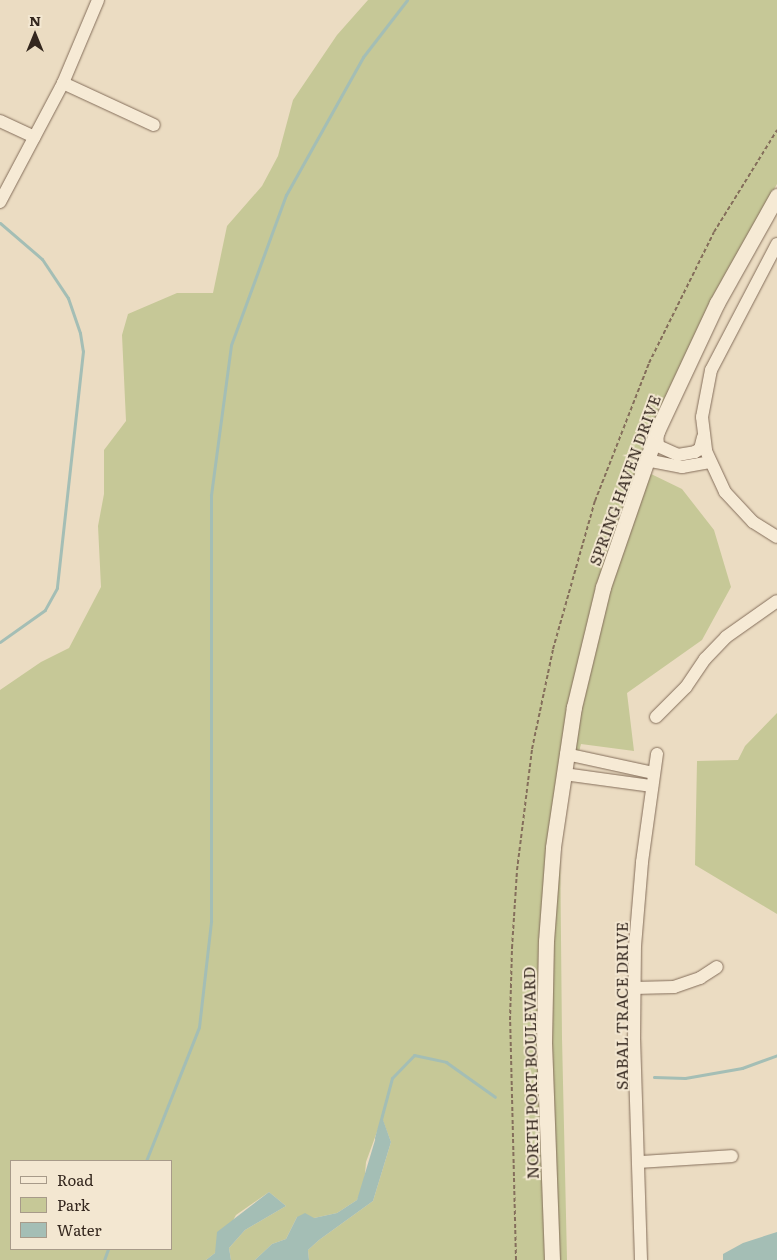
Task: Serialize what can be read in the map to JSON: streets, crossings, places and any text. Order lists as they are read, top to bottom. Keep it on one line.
{"streets":{"street":["SPRING HAVEN DRIVE","SABAL TRACE DRIVE","NORTH PORT BOULEVARD"]},"crossings":[["SPRING HAVEN DRIVE","NORTH PORT BOULEVARD"]],"legend":["Road","Park","Water"],"north":"top"}
